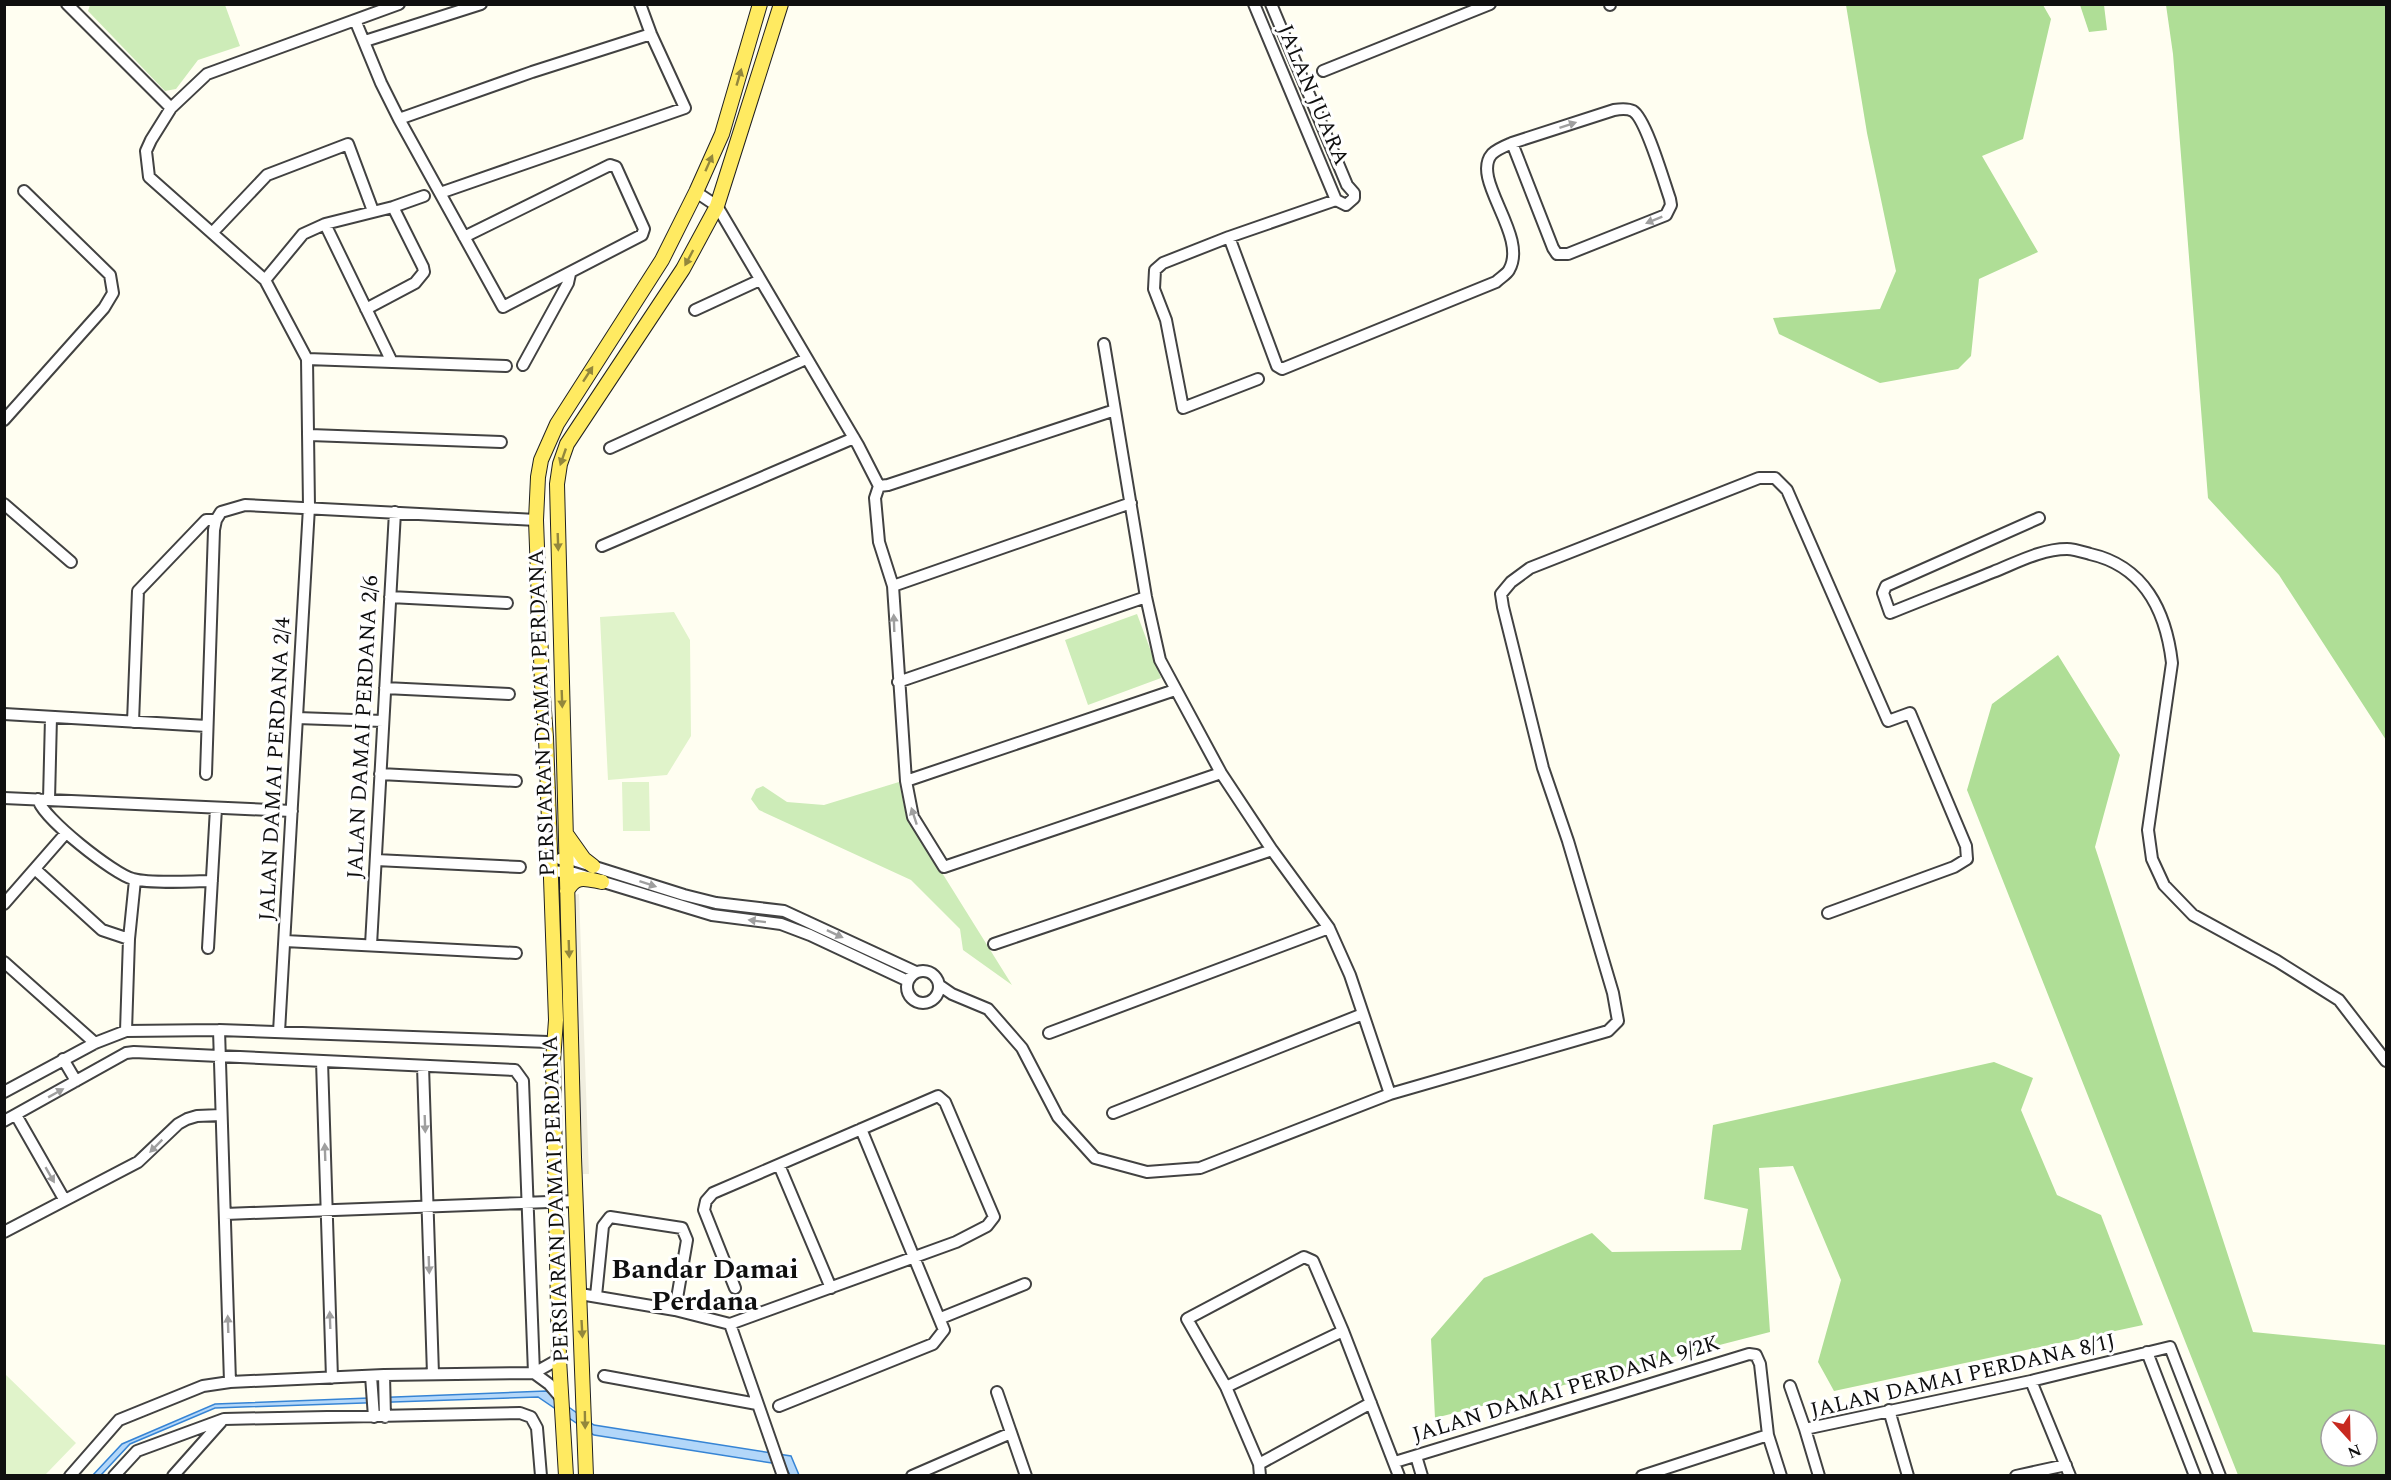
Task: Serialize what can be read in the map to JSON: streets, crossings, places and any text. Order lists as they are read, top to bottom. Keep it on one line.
{"streets":{"main road":["PERSIARAN DAMAI PERDANA"],"street":["JALAN JUARA","JALAN DAMAI PERDANA 2/6","JALAN DAMAI PERDANA 2/4","JALAN DAMAI PERDANA 8/1J","JALAN DAMAI PERDANA 9/2K"]},"districts":["Bandar Damai Perdana"],"north":"bottom"}
